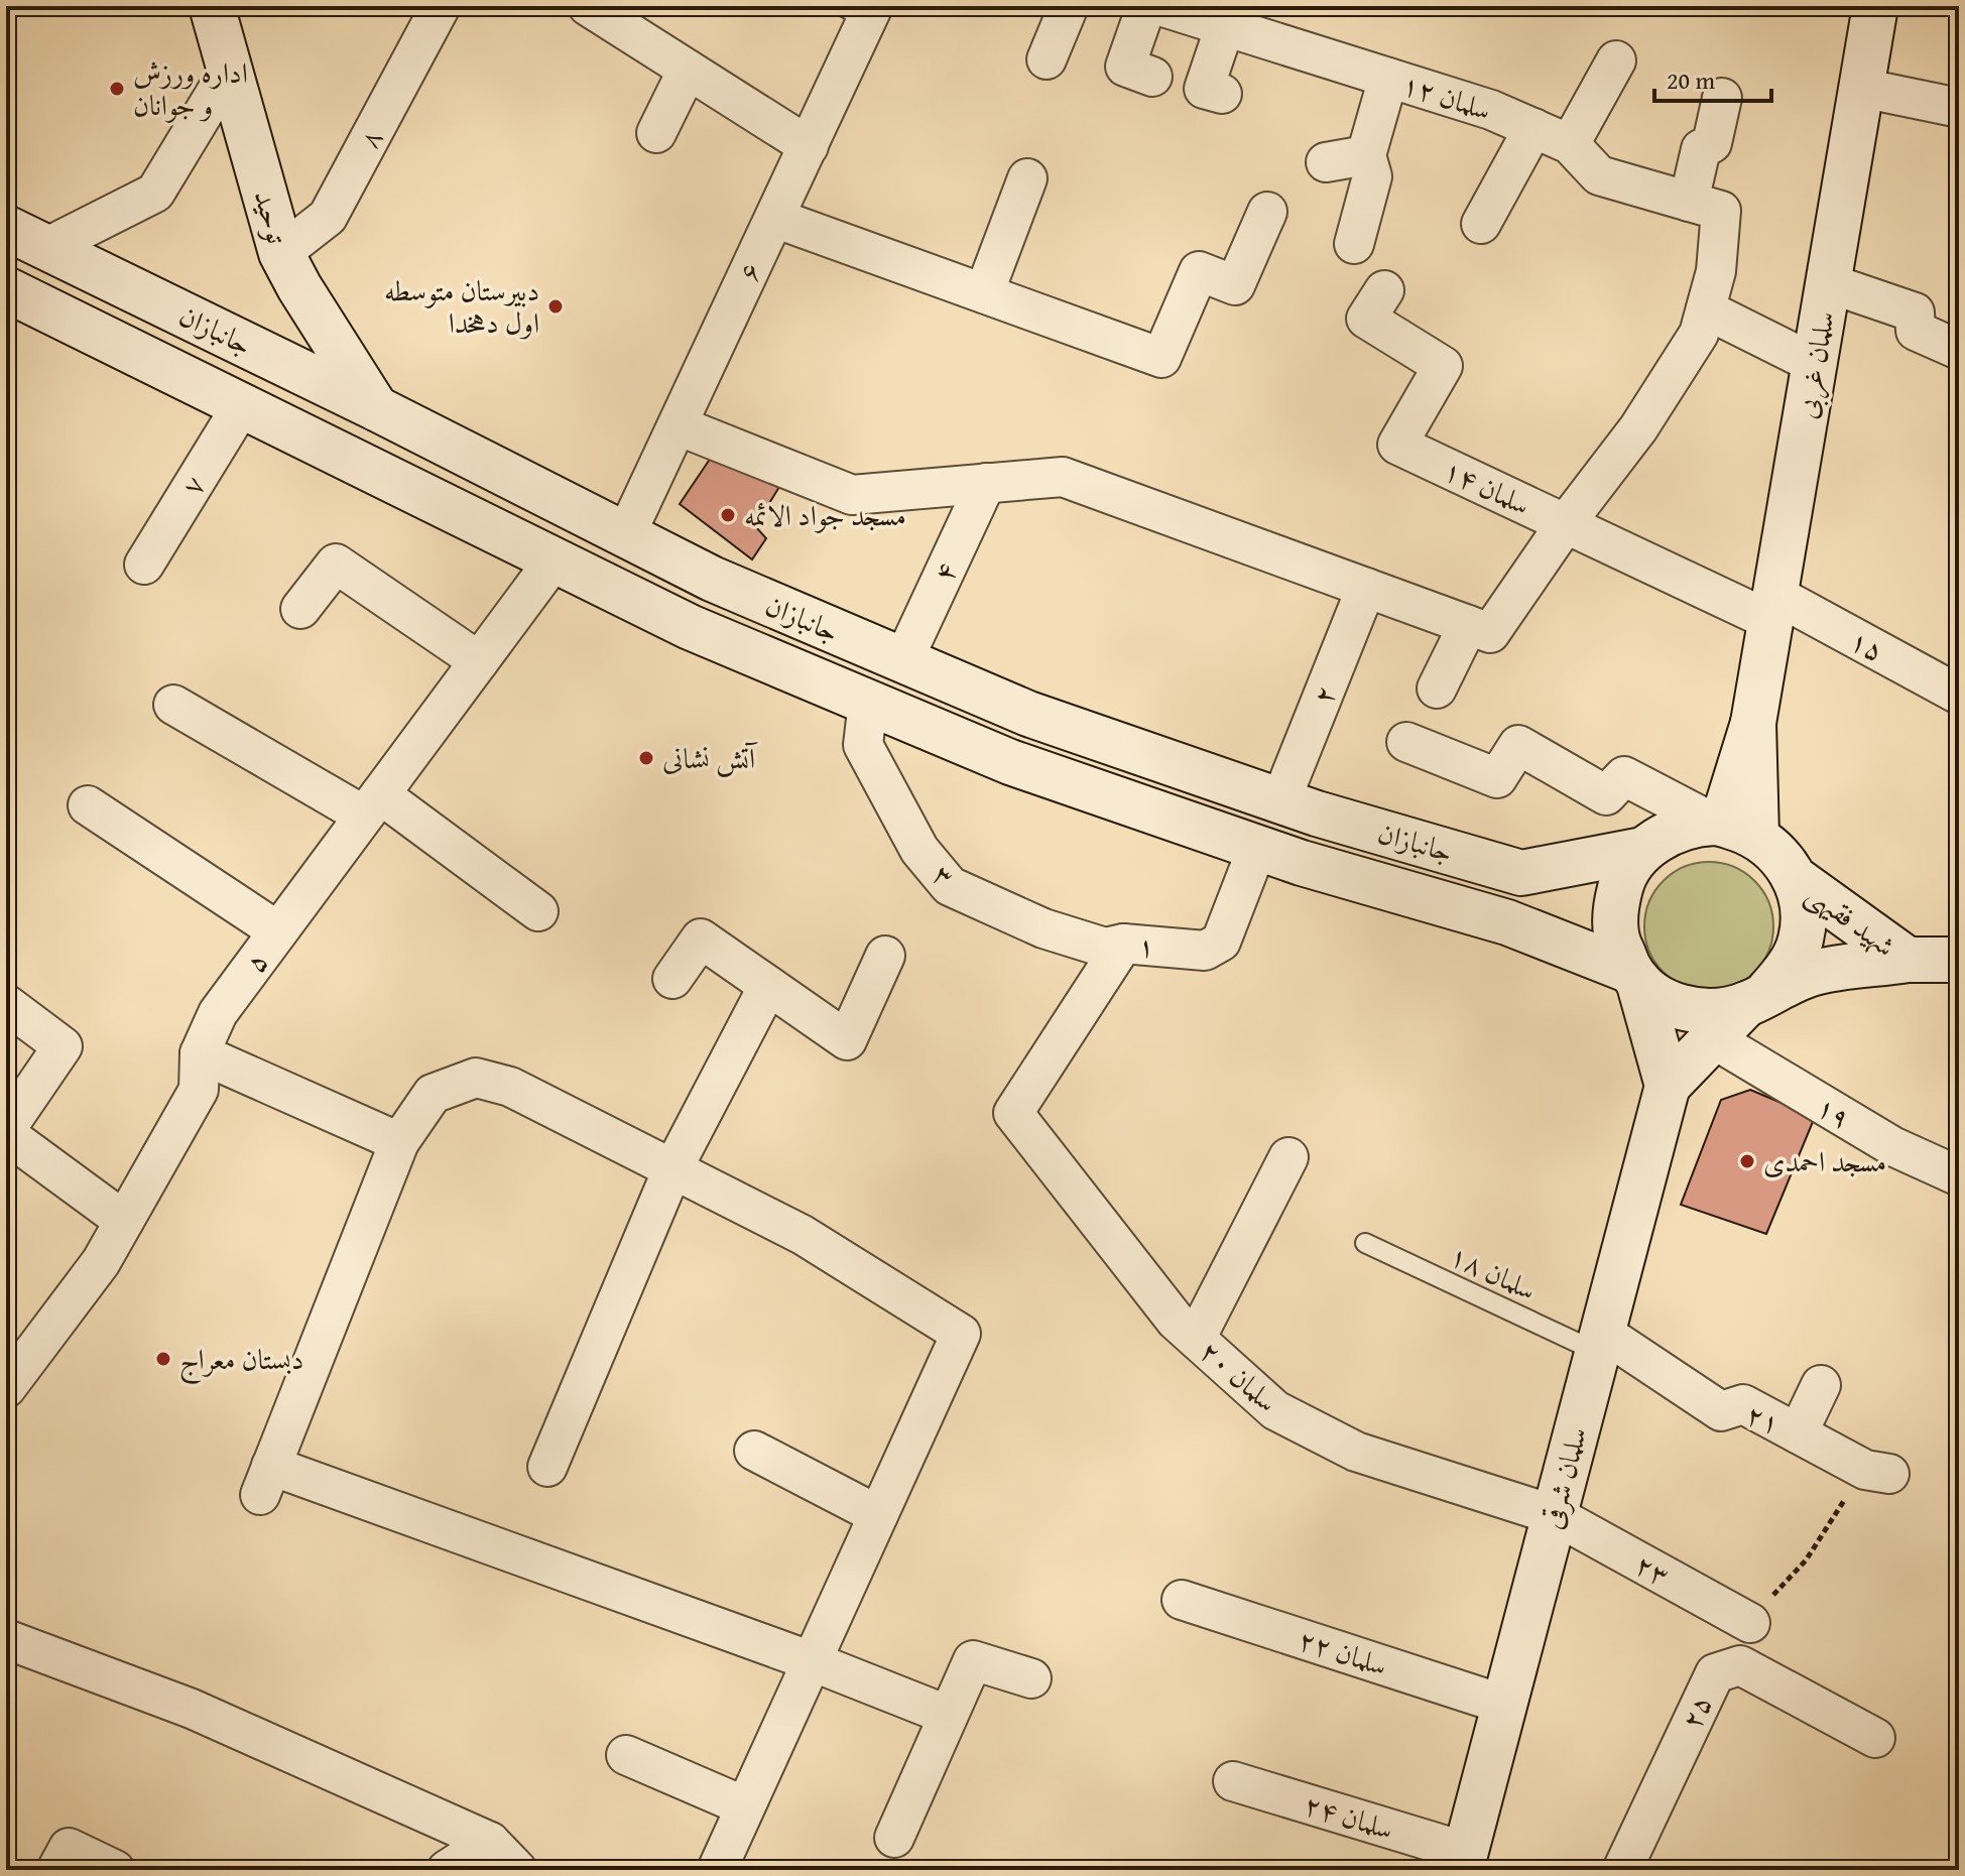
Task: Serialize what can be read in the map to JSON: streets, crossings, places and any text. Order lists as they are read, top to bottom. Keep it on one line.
{"streets":{"street":["سلمان ۱۲","۸","توحید","۶","جانبازان","سلمان غربی","۷","سلمان ۱۴","۴","۱۵","۲","۳","شهید فقیهی","۱","۵","۱۹","سلمان ۲۰","۲۱","سلمان شرقی","۲۳","سلمان ۲۲","۲۵","سلمان ۲۴"],"lane":["سلمان ۱۸"]},"crossings":[["۸","توحید"],["توحید","جانبازان"],["۶","جانبازان"],["جانبازان","سلمان غربی"],["جانبازان","۷"],["جانبازان","۴"],["جانبازان","۲"],["جانبازان","۳"],["جانبازان","شهید فقیهی"],["جانبازان","۱"],["جانبازان","۵"],["سلمان غربی","سلمان ۱۴"],["سلمان غربی","۱۵"],["سلمان غربی","شهید فقیهی"],["سلمان ۱۴","۱۵"],["۳","۱"],["۱","سلمان ۲۰"],["سلمان ۱۸","۲۱"],["سلمان ۱۸","سلمان شرقی"],["سلمان ۲۰","سلمان شرقی"],["سلمان ۲۰","۲۳"],["۲۱","سلمان شرقی"],["سلمان شرقی","۲۳"],["سلمان شرقی","سلمان ۲۲"],["سلمان شرقی","سلمان ۲۴"]],"places":["اداره ورزش و جوانان","دبیرستان متوسطه اول دهخدا","مسجد جواد الائمه","آتش نشانی","مسجد احمدی","دبستان معراج"],"scale_bar":"20 m"}
